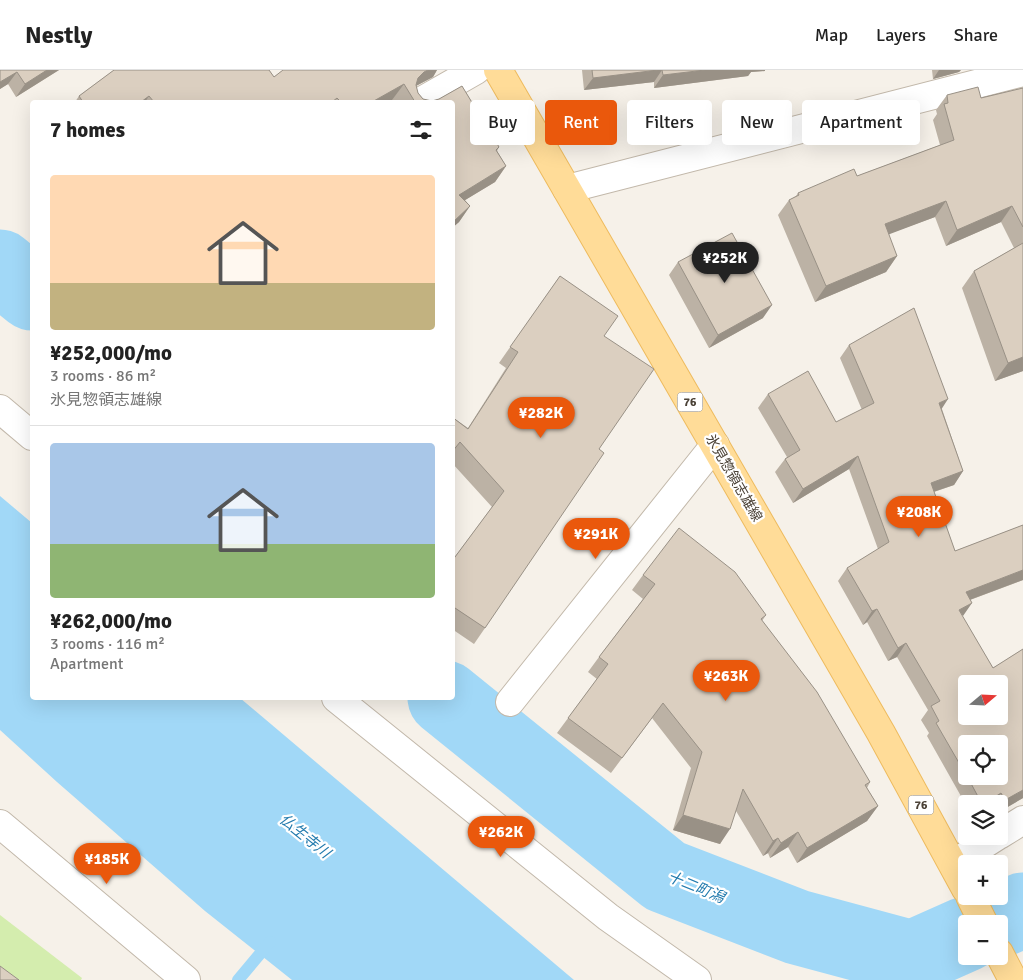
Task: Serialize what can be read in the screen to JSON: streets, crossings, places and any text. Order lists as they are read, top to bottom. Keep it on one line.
{"streets":{"main road":["76","氷見惣領志雄線"]},"water":["仏生寺川","十二町潟"],"north":"right","page":{"header":"Nestly","nav":["Map","Layers","Share"],"chip":["Buy","Rent","Filters","New","Apartment"],"heading":"7 homes","list":[{"name":"¥252,000/mo","note":"3 rooms · 86 m² · 氷見惣領志雄線"},{"name":"¥262,000/mo","note":"3 rooms · 116 m² · Apartment"}],"price":["¥252K","¥282K","¥208K","¥291K","¥263K","¥262K","¥185K"],"map_buttons":["+","−"]}}
